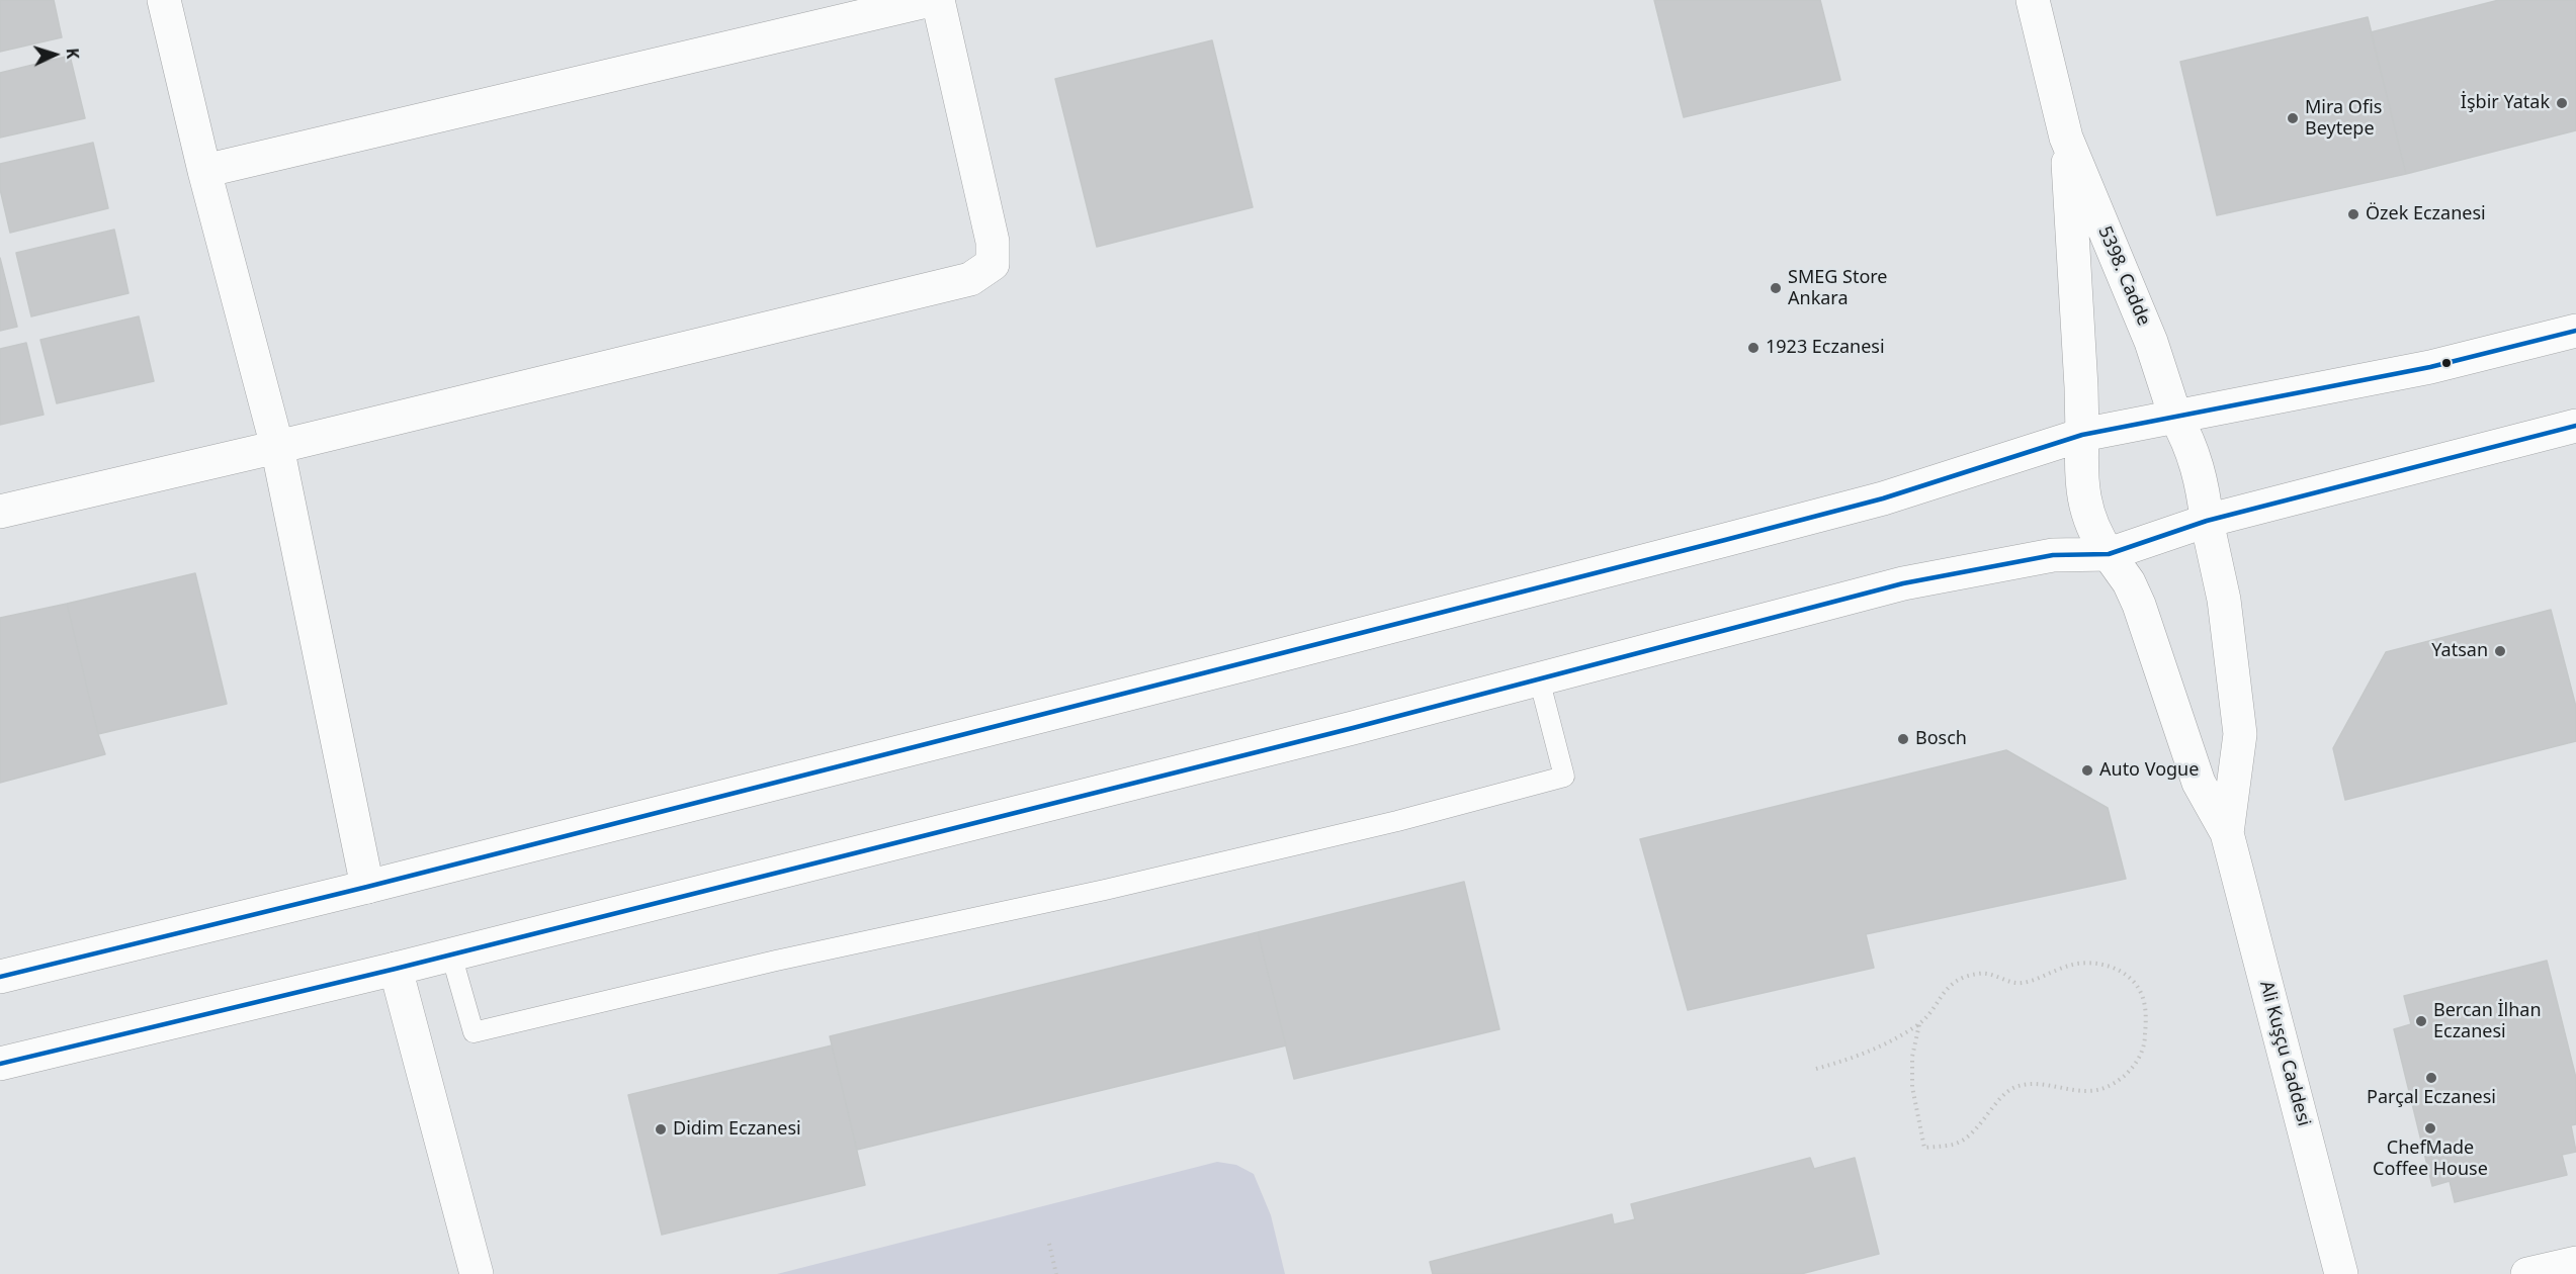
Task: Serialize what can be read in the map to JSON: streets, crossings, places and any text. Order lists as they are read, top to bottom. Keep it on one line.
{"streets":{"main road":["5398. Cadde","Ali Kuşçu Caddesi"]},"crossings":[["5398. Cadde","Ali Kuşçu Caddesi"]],"places":["İşbir Yatak","Mira Ofis Beytepe","Özek Eczanesi","SMEG Store Ankara","1923 Eczanesi","Yatsan","Bosch","Auto Vogue","Bercan İlhan Eczanesi","Parçal Eczanesi","ChefMade Coffee House","Didim Eczanesi"],"north":"right"}
